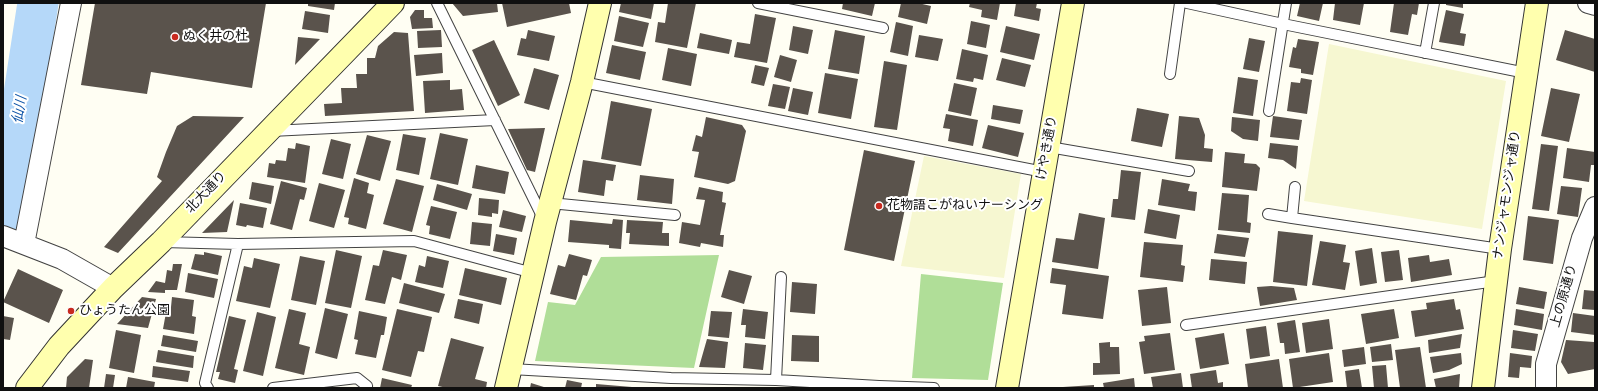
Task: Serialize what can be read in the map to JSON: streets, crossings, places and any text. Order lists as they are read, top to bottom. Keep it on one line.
{"streets":{"street":["けやき通り","北大通り","ナンジャモンジャ通り","上の原通り"]},"water":["仙川"],"places":["ぬく井の杜","花物語こがねいナーシング","ひょうたん公園"]}
